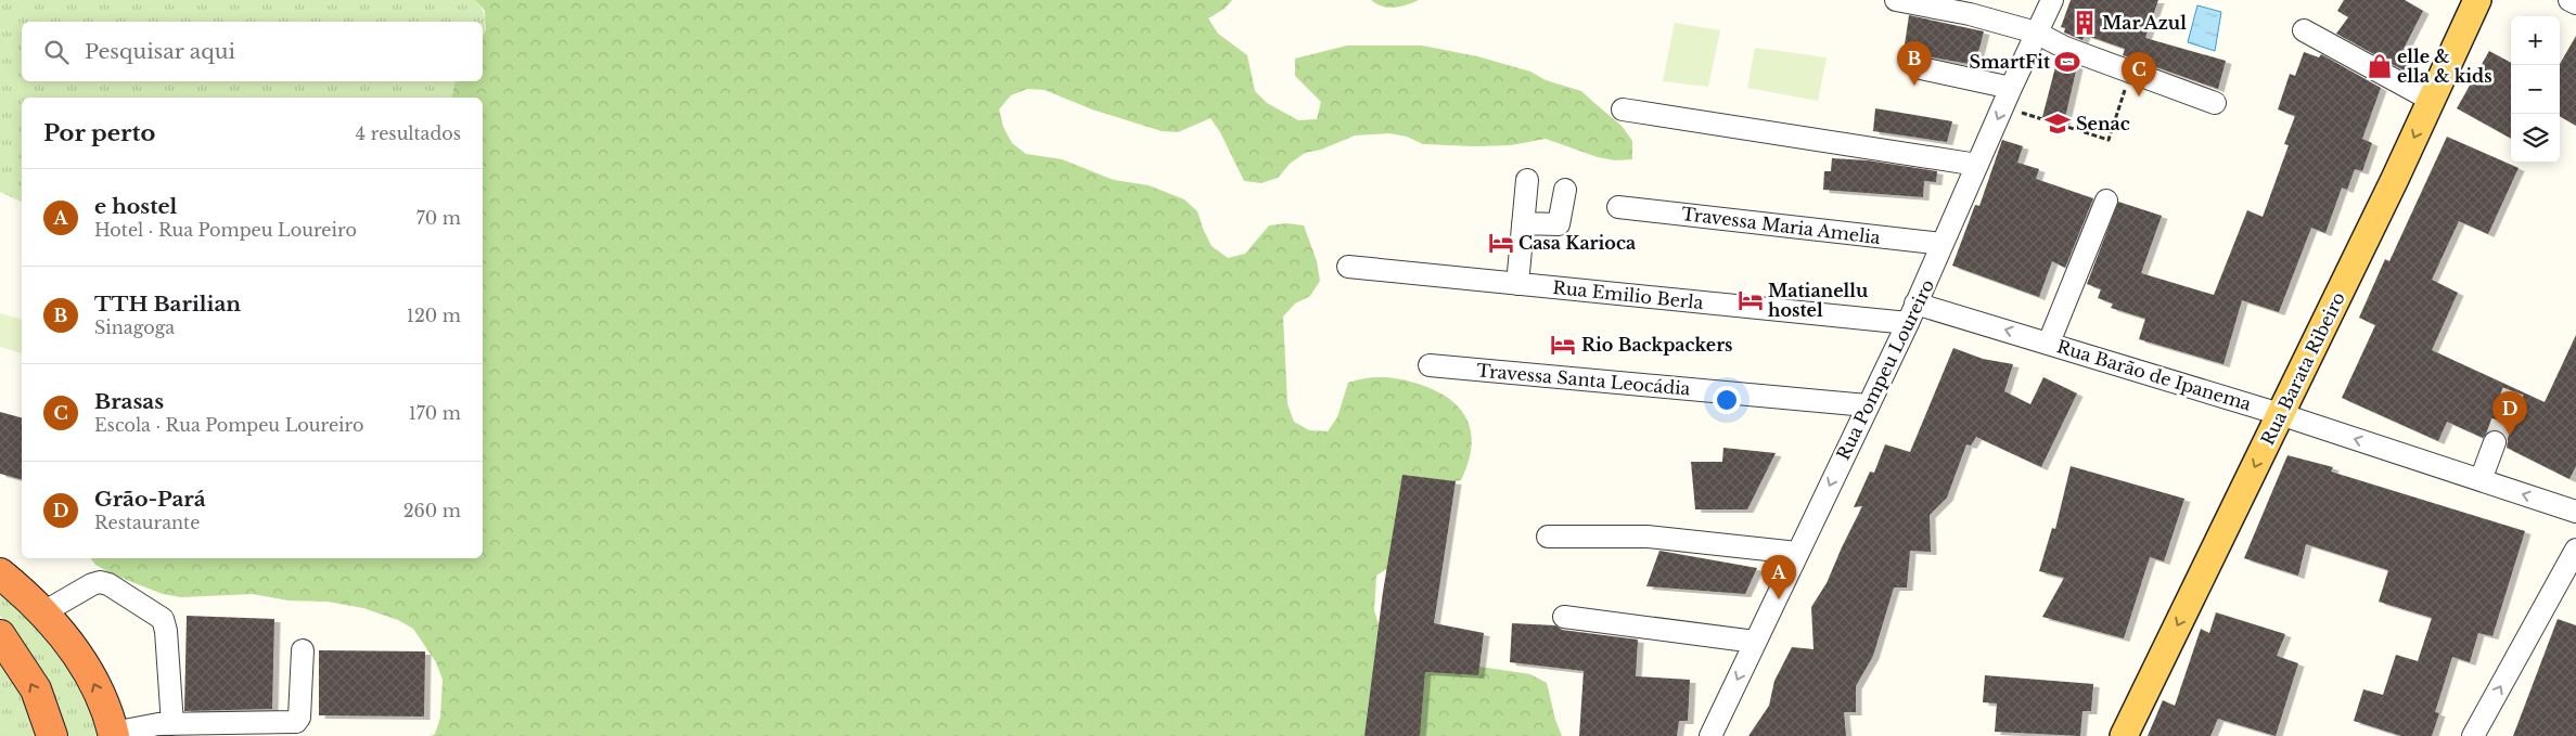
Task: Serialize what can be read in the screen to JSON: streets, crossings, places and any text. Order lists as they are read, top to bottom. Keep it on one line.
{"streets":{"main road":["Rua Barata Ribeiro"],"street":["Travessa Maria Amelia","Rua Emilio Berla","Rua Pompeu Loureiro","Rua Barão de Ipanema","Travessa Santa Leocádia"]},"crossings":[["Travessa Maria Amelia","Rua Pompeu Loureiro"],["Rua Emilio Berla","Rua Pompeu Loureiro"],["Rua Barata Ribeiro","Rua Barão de Ipanema"],["Rua Pompeu Loureiro","Rua Barão de Ipanema"],["Rua Pompeu Loureiro","Travessa Santa Leocádia"]],"one_way":["Rua Barata Ribeiro","Rua Pompeu Loureiro","Rua Barão de Ipanema"],"places":{"building":["Mar Azul"],"sports":["SmartFit"],"shop":["elle & ella & kids"],"school or university":["Senac"],"hotel":["Casa Karioca","Matianellu hostel","Rio Backpackers"]},"page":{"map_buttons":["+","−"],"search":"Pesquisar aqui","pins":["B","C","D","A"],"heading":["Por perto","4 resultados"],"list":[{"mark":"A","name":"e hostel","note":"Hotel · Rua Pompeu Loureiro","value":"70 m"},{"mark":"B","name":"TTH Barilian","note":"Sinagoga","value":"120 m"},{"mark":"C","name":"Brasas","note":"Escola · Rua Pompeu Loureiro","value":"170 m"},{"mark":"D","name":"Grão-Pará","note":"Restaurante","value":"260 m"}]}}
